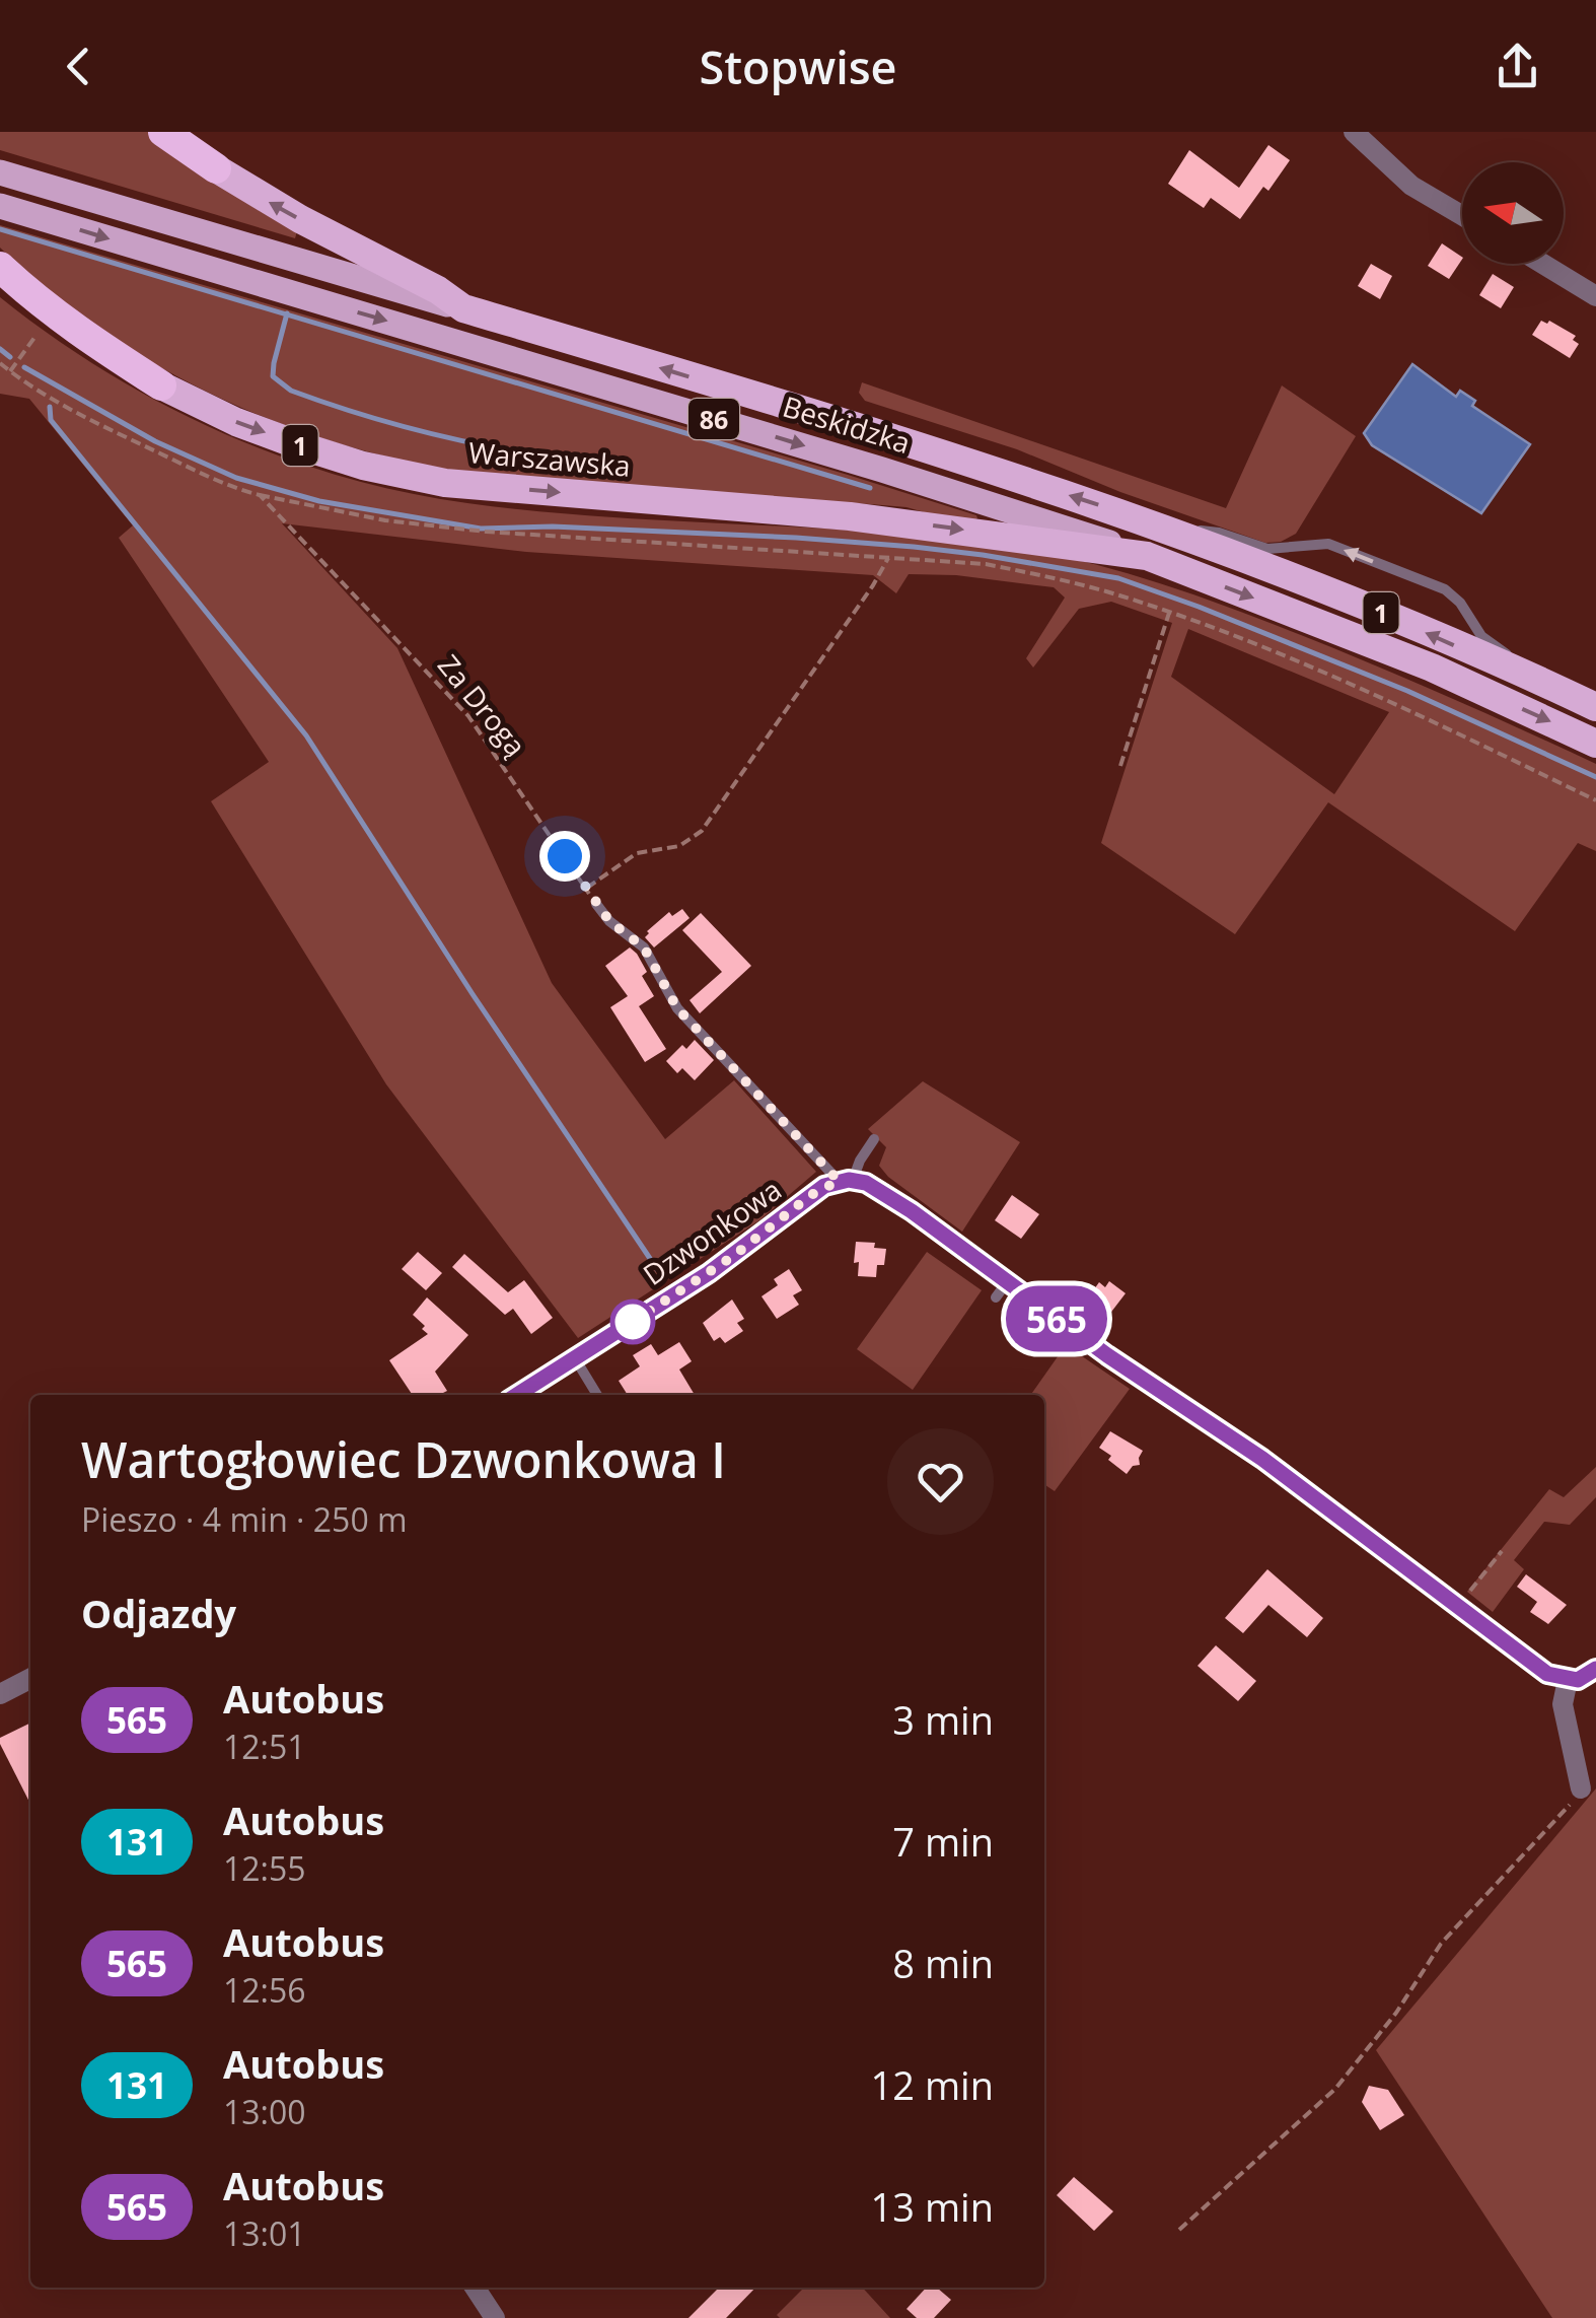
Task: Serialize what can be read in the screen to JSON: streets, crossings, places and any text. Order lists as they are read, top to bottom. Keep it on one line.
{"streets":{"highway":["Beskidzka","1","Warszawska"],"main road":["86"],"street":["Dzwonkowa"],"path":["Za Drogą"]},"crossings":[["Beskidzka","1"],["Beskidzka","Warszawska"]],"one_way":["Warszawska"],"lines":["bus line 565"],"north":"left","page":{"header":"Stopwise","on_map":"565","heading":[["Wartogłowiec Dzwonkowa I","Pieszo · 4 min · 250 m"],"Odjazdy"],"list":[{"mark":"565","name":"Autobus","note":"12:51","value":"3 min"},{"mark":"131","name":"Autobus","note":"12:55","value":"7 min"},{"mark":"565","name":"Autobus","note":"12:56","value":"8 min"},{"mark":"131","name":"Autobus","note":"13:00","value":"12 min"},{"mark":"565","name":"Autobus","note":"13:01","value":"13 min"}]}}
